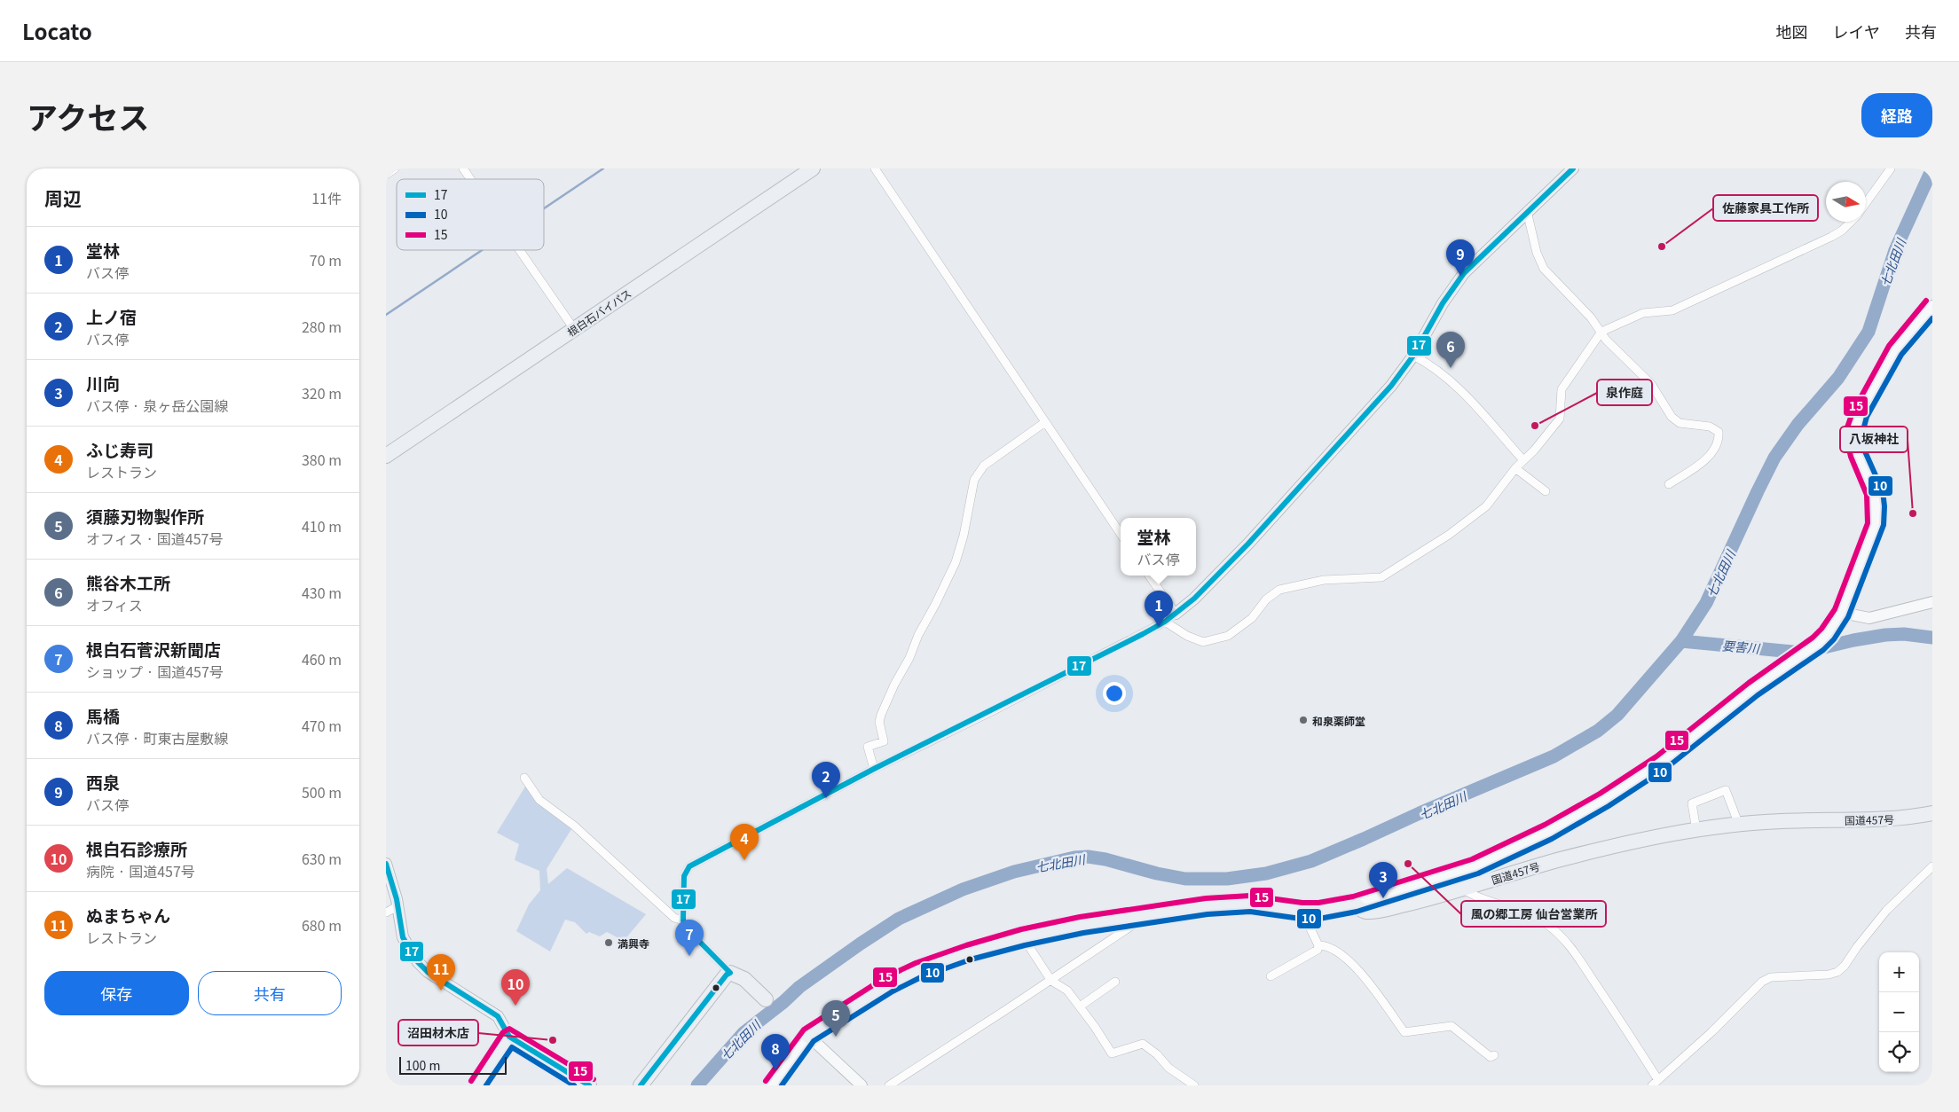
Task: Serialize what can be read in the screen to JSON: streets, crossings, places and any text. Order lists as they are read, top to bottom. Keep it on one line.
{"streets":{"highway":["根白石バイパス","国道457号"]},"water":["七北田川","要害川"],"places":["佐藤家具工作所","泉作庭","八坂神社","和泉薬師堂","風の郷工房 仙台営業所","満興寺","沼田材木店"],"lines":["transit line 17","transit line 15","transit line 10"],"legend":["17","10","15"],"scale_bar":"100 m","north":"right","page":{"header":"Locato","nav":["地図","レイヤ","共有"],"title":"アクセス","buttons":["経路",["保存","共有"]],"heading":["周辺","11件"],"list":[{"mark":"1","name":"堂林","note":"バス停","value":"70 m"},{"mark":"2","name":"上ノ宿","note":"バス停","value":"280 m"},{"mark":"3","name":"川向","note":"バス停 · 泉ヶ岳公園線","value":"320 m"},{"mark":"4","name":"ふじ寿司","note":"レストラン","value":"380 m"},{"mark":"5","name":"須藤刃物製作所","note":"オフィス · 国道457号","value":"410 m"},{"mark":"6","name":"熊谷木工所","note":"オフィス","value":"430 m"},{"mark":"7","name":"根白石菅沢新聞店","note":"ショップ · 国道457号","value":"460 m"},{"mark":"8","name":"馬橋","note":"バス停 · 町東古屋敷線","value":"470 m"},{"mark":"9","name":"西泉","note":"バス停","value":"500 m"},{"mark":"10","name":"根白石診療所","note":"病院 · 国道457号","value":"630 m"},{"mark":"11","name":"ぬまちゃん","note":"レストラン","value":"680 m"}],"pins":["9","6","1","2","4","3","7","11","10","5","8"],"popup":["堂林","バス停"],"map_buttons":["+","−"],"scale":"100 m"}}
